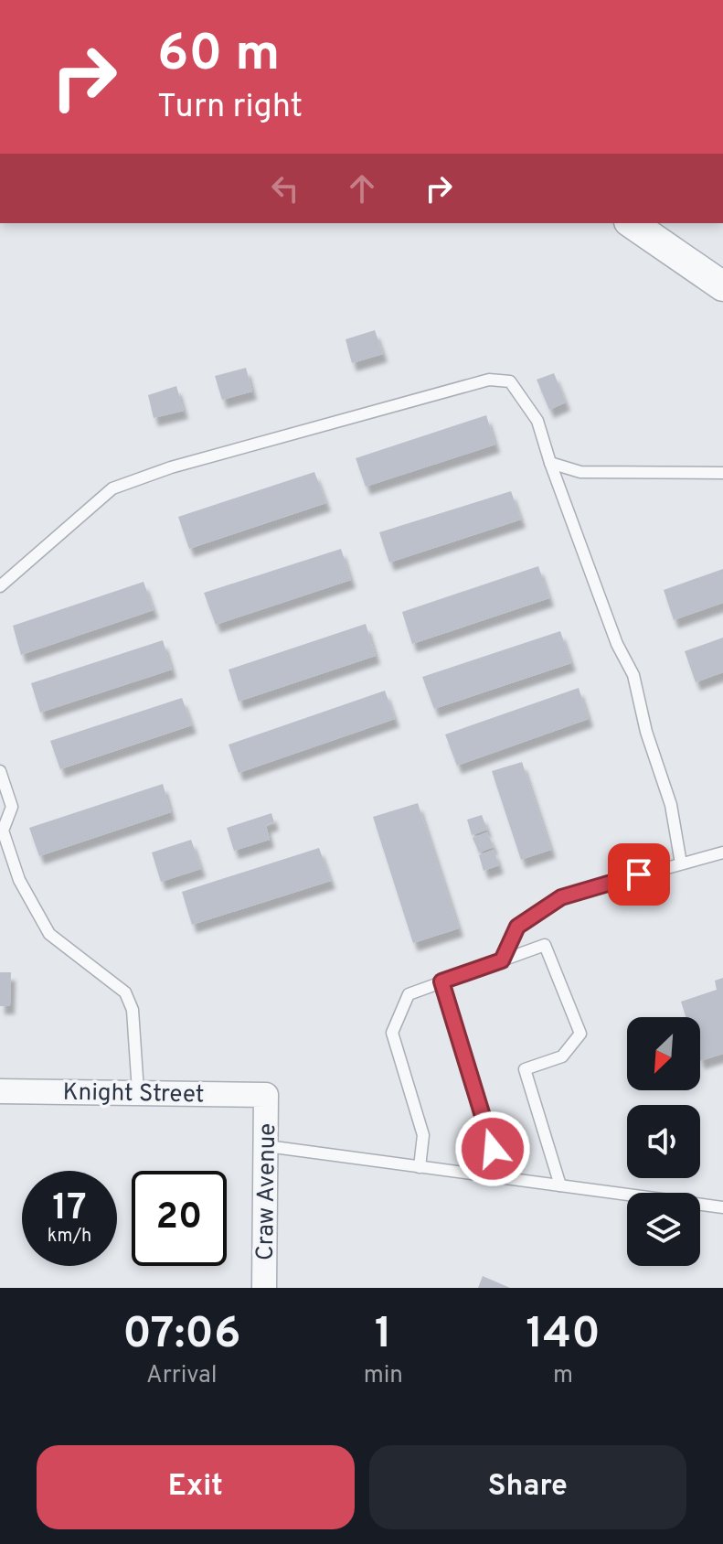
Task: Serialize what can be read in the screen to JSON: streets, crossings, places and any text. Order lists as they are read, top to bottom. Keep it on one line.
{"streets":{"street":["Knight Street","Craw Avenue"]},"crossings":[["Knight Street","Craw Avenue"]],"north":"bottom left","page":{"turn":["60 m","Turn right"],"speed":"17 km/h","limit":"20","eta":["07:06","Arrival","1","min","140","m"],"buttons":["Exit","Share"]}}
